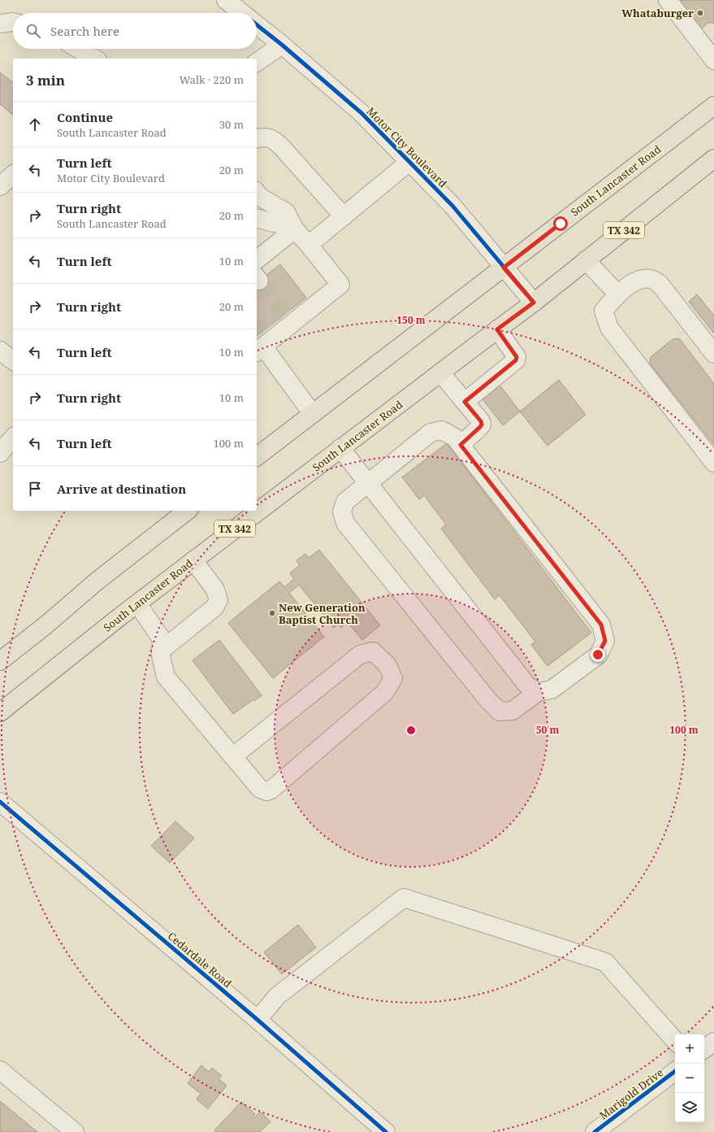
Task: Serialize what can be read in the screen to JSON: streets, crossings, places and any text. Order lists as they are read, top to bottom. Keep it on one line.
{"streets":{"main road":["South Lancaster Road","TX 342"],"street":["Motor City Boulevard","Cedardale Road","Marigold Drive"]},"crossings":[["Motor City Boulevard","South Lancaster Road"]],"places":["Whataburger","New Generation Baptist Church"],"page":{"search":"Search here","heading":["3 min","Walk · 220 m"],"list":[["Continue","South Lancaster Road","30 m"],["Turn left","Motor City Boulevard","20 m"],["Turn right","South Lancaster Road","20 m"],["Turn left","10 m"],["Turn right","20 m"],["Turn left","10 m"],["Turn right","10 m"],["Turn left","100 m"],"Arrive at destination"],"map_buttons":["+","−"]},"rings":["150 m","50 m","100 m"]}
